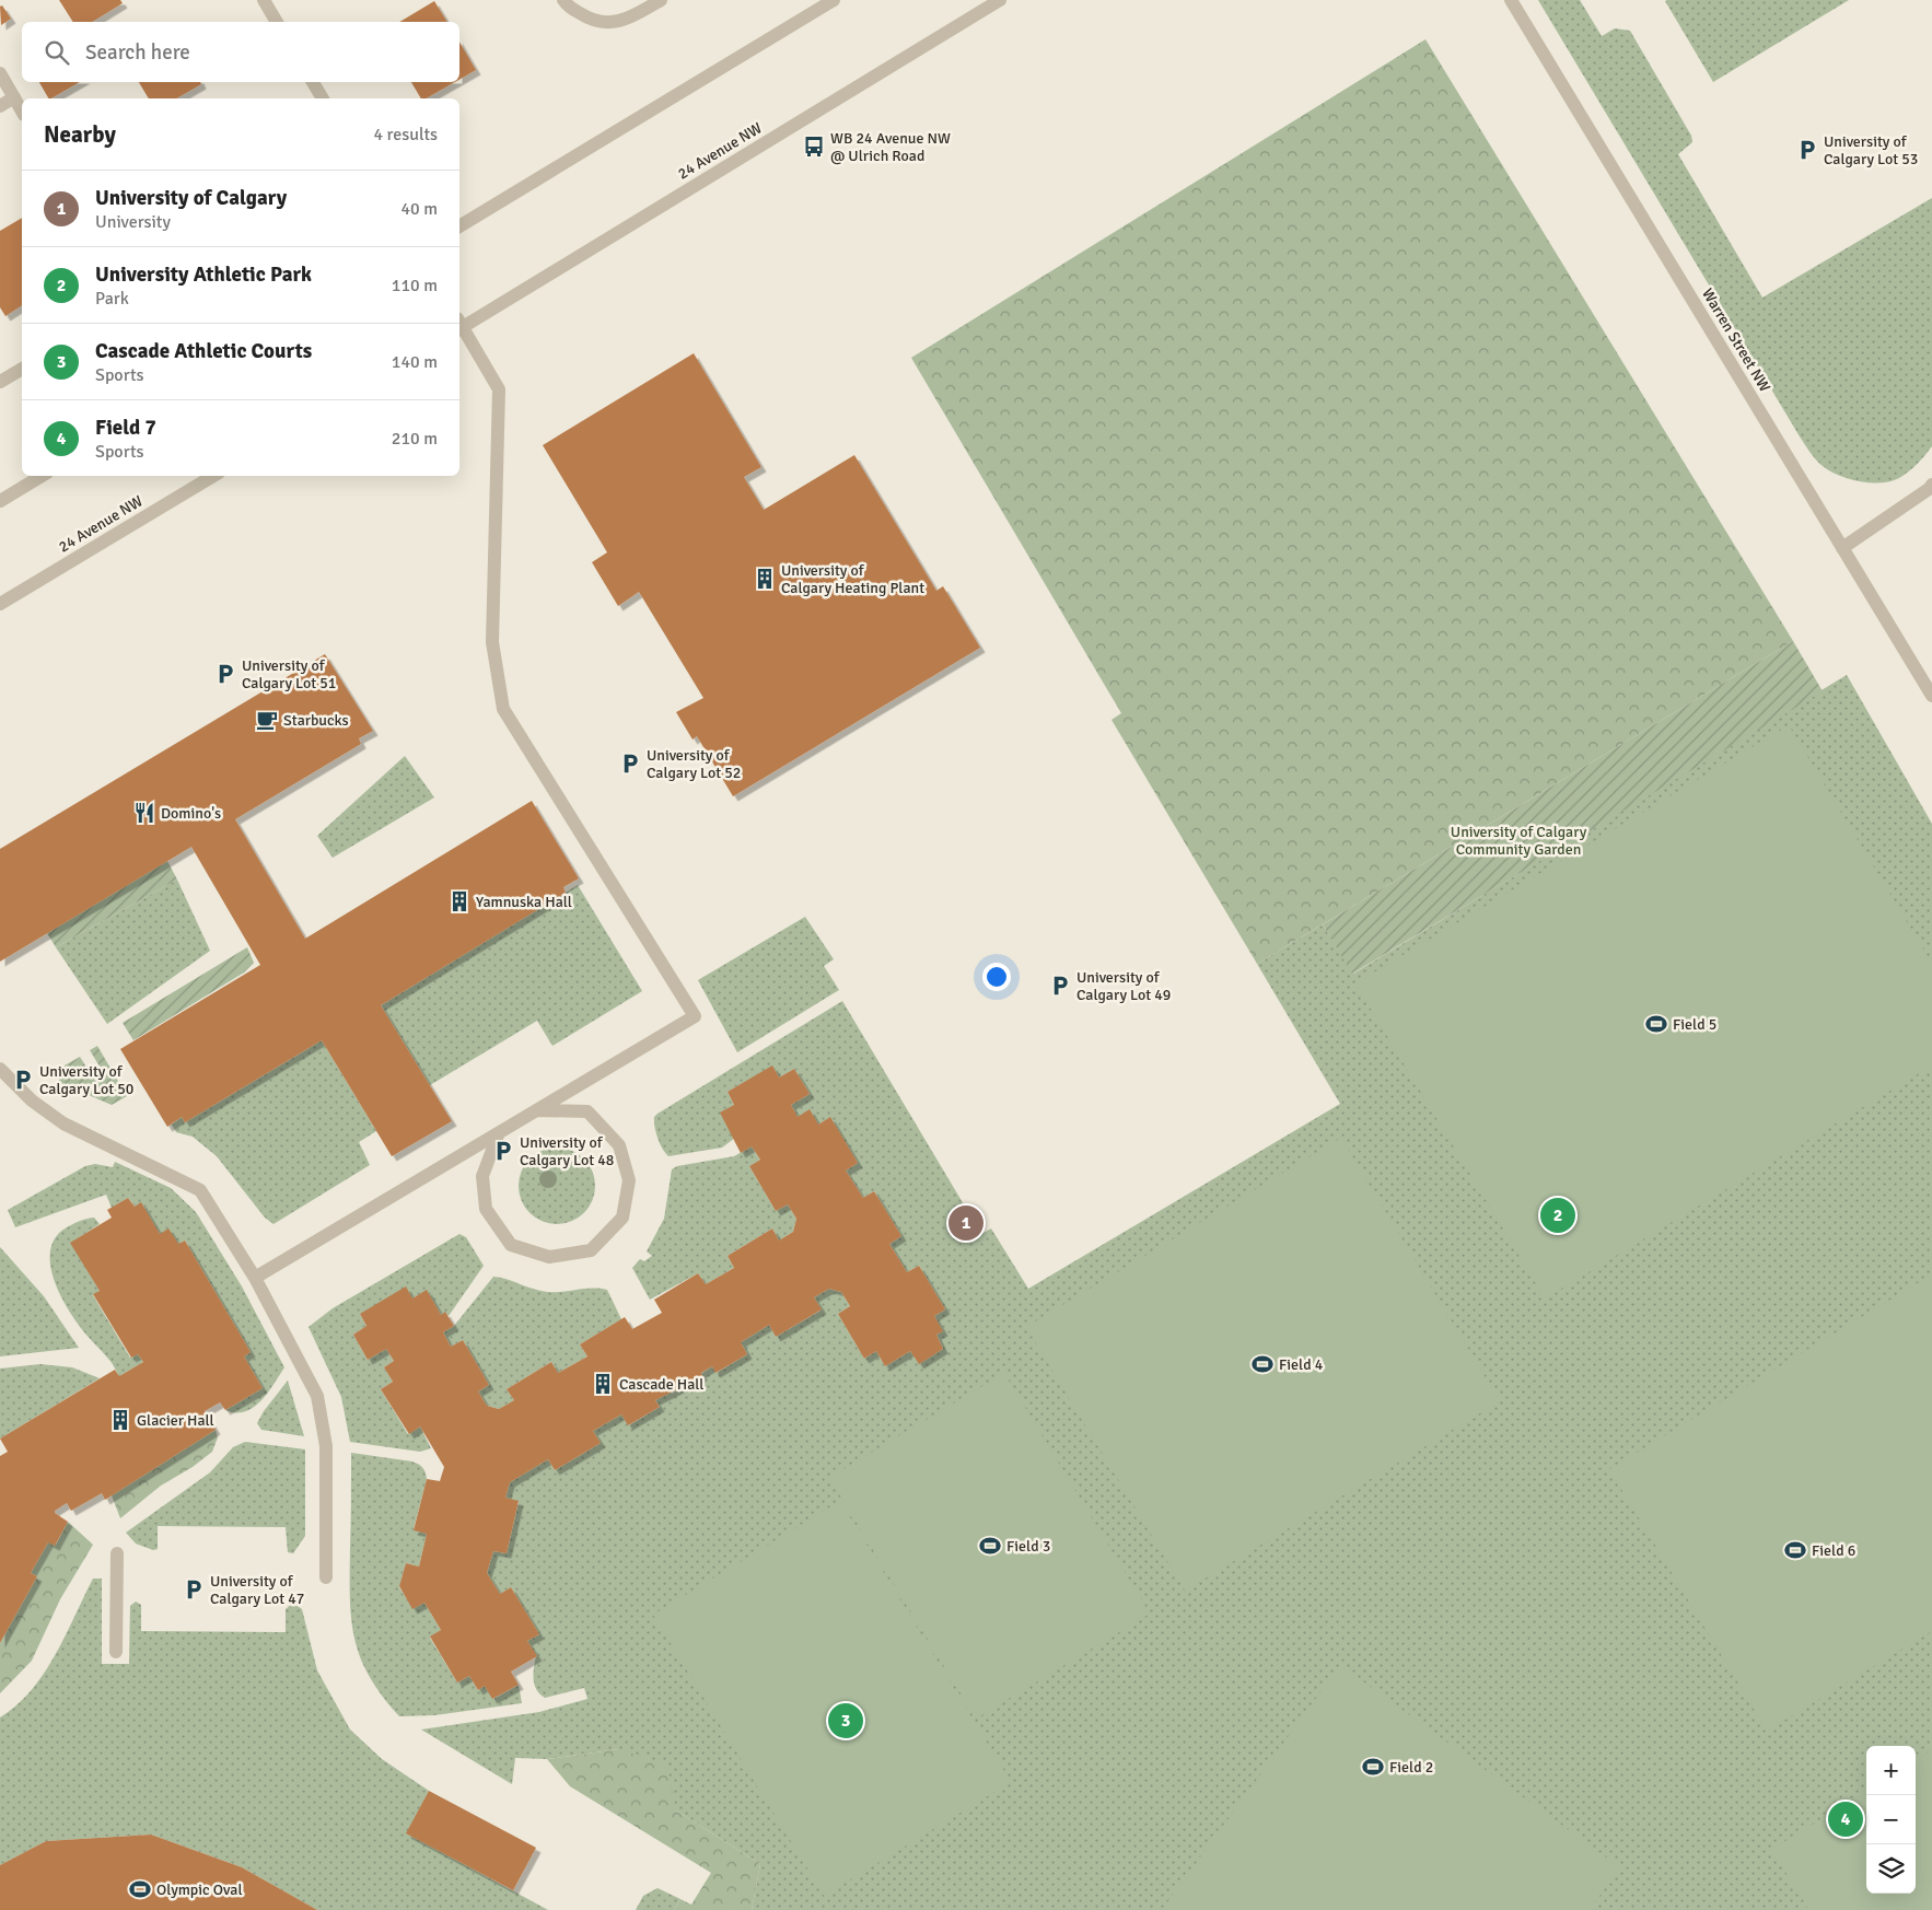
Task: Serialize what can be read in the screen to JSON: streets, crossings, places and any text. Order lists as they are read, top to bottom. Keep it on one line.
{"streets":{"street":["24 Avenue NW","Warren Street NW"]},"parks":["University of Calgary Community Garden"],"places":{"bus stop":["WB 24 Avenue NW @ Ulrich Road"],"parking":["University of Calgary Lot 53","University of Calgary Lot 51","University of Calgary Lot 52","University of Calgary Lot 49","University of Calgary Lot 50","University of Calgary Lot 48","University of Calgary Lot 47"],"building":["University of Calgary Heating Plant","Yamnuska Hall","Cascade Hall","Glacier Hall"],"cafe":["Starbucks"],"restaurant":["Domino's"],"sports":["Field 5","Field 4","Field 3","Field 6","Field 2","Olympic Oval"]},"page":{"search":"Search here","heading":["Nearby","4 results"],"list":[{"mark":"1","name":"University of Calgary","note":"University","value":"40 m"},{"mark":"2","name":"University Athletic Park","note":"Park","value":"110 m"},{"mark":"3","name":"Cascade Athletic Courts","note":"Sports","value":"140 m"},{"mark":"4","name":"Field 7","note":"Sports","value":"210 m"}],"pins":["2","1","3","4"],"map_buttons":["+","−"]}}
